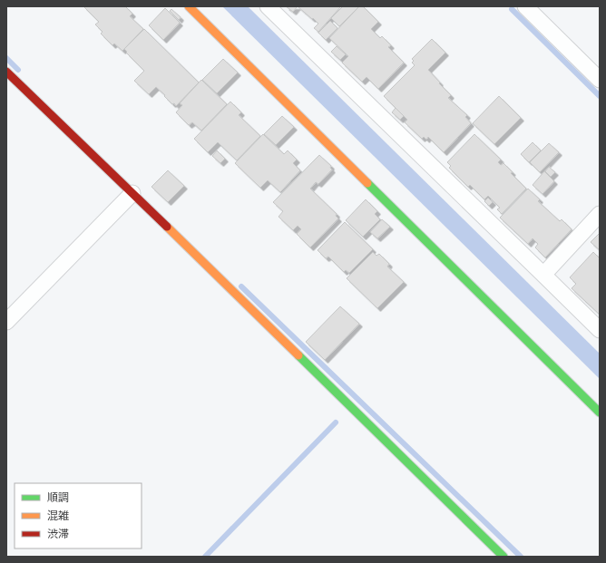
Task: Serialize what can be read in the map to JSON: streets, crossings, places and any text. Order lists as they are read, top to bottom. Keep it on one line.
{"legend":["順調","混雑","渋滞"]}
